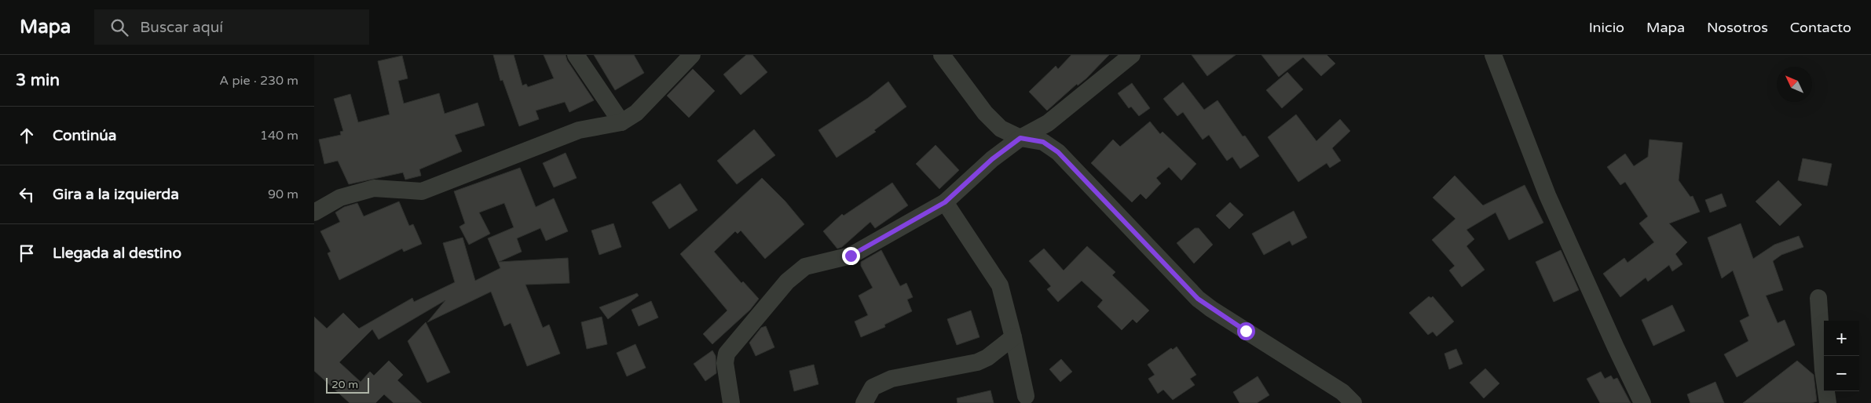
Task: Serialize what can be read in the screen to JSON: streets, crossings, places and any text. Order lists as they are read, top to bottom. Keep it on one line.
{"scale_bar":"20 m","north":"top left","page":{"header":"Mapa","search":"Buscar aquí","nav":["Inicio","Mapa","Nosotros","Contacto"],"heading":["3 min","A pie · 230 m"],"list":[["Continúa","140 m"],["Gira a la izquierda","90 m"],"Llegada al destino"],"map_buttons":["+","−"],"scale":"20 m"}}
